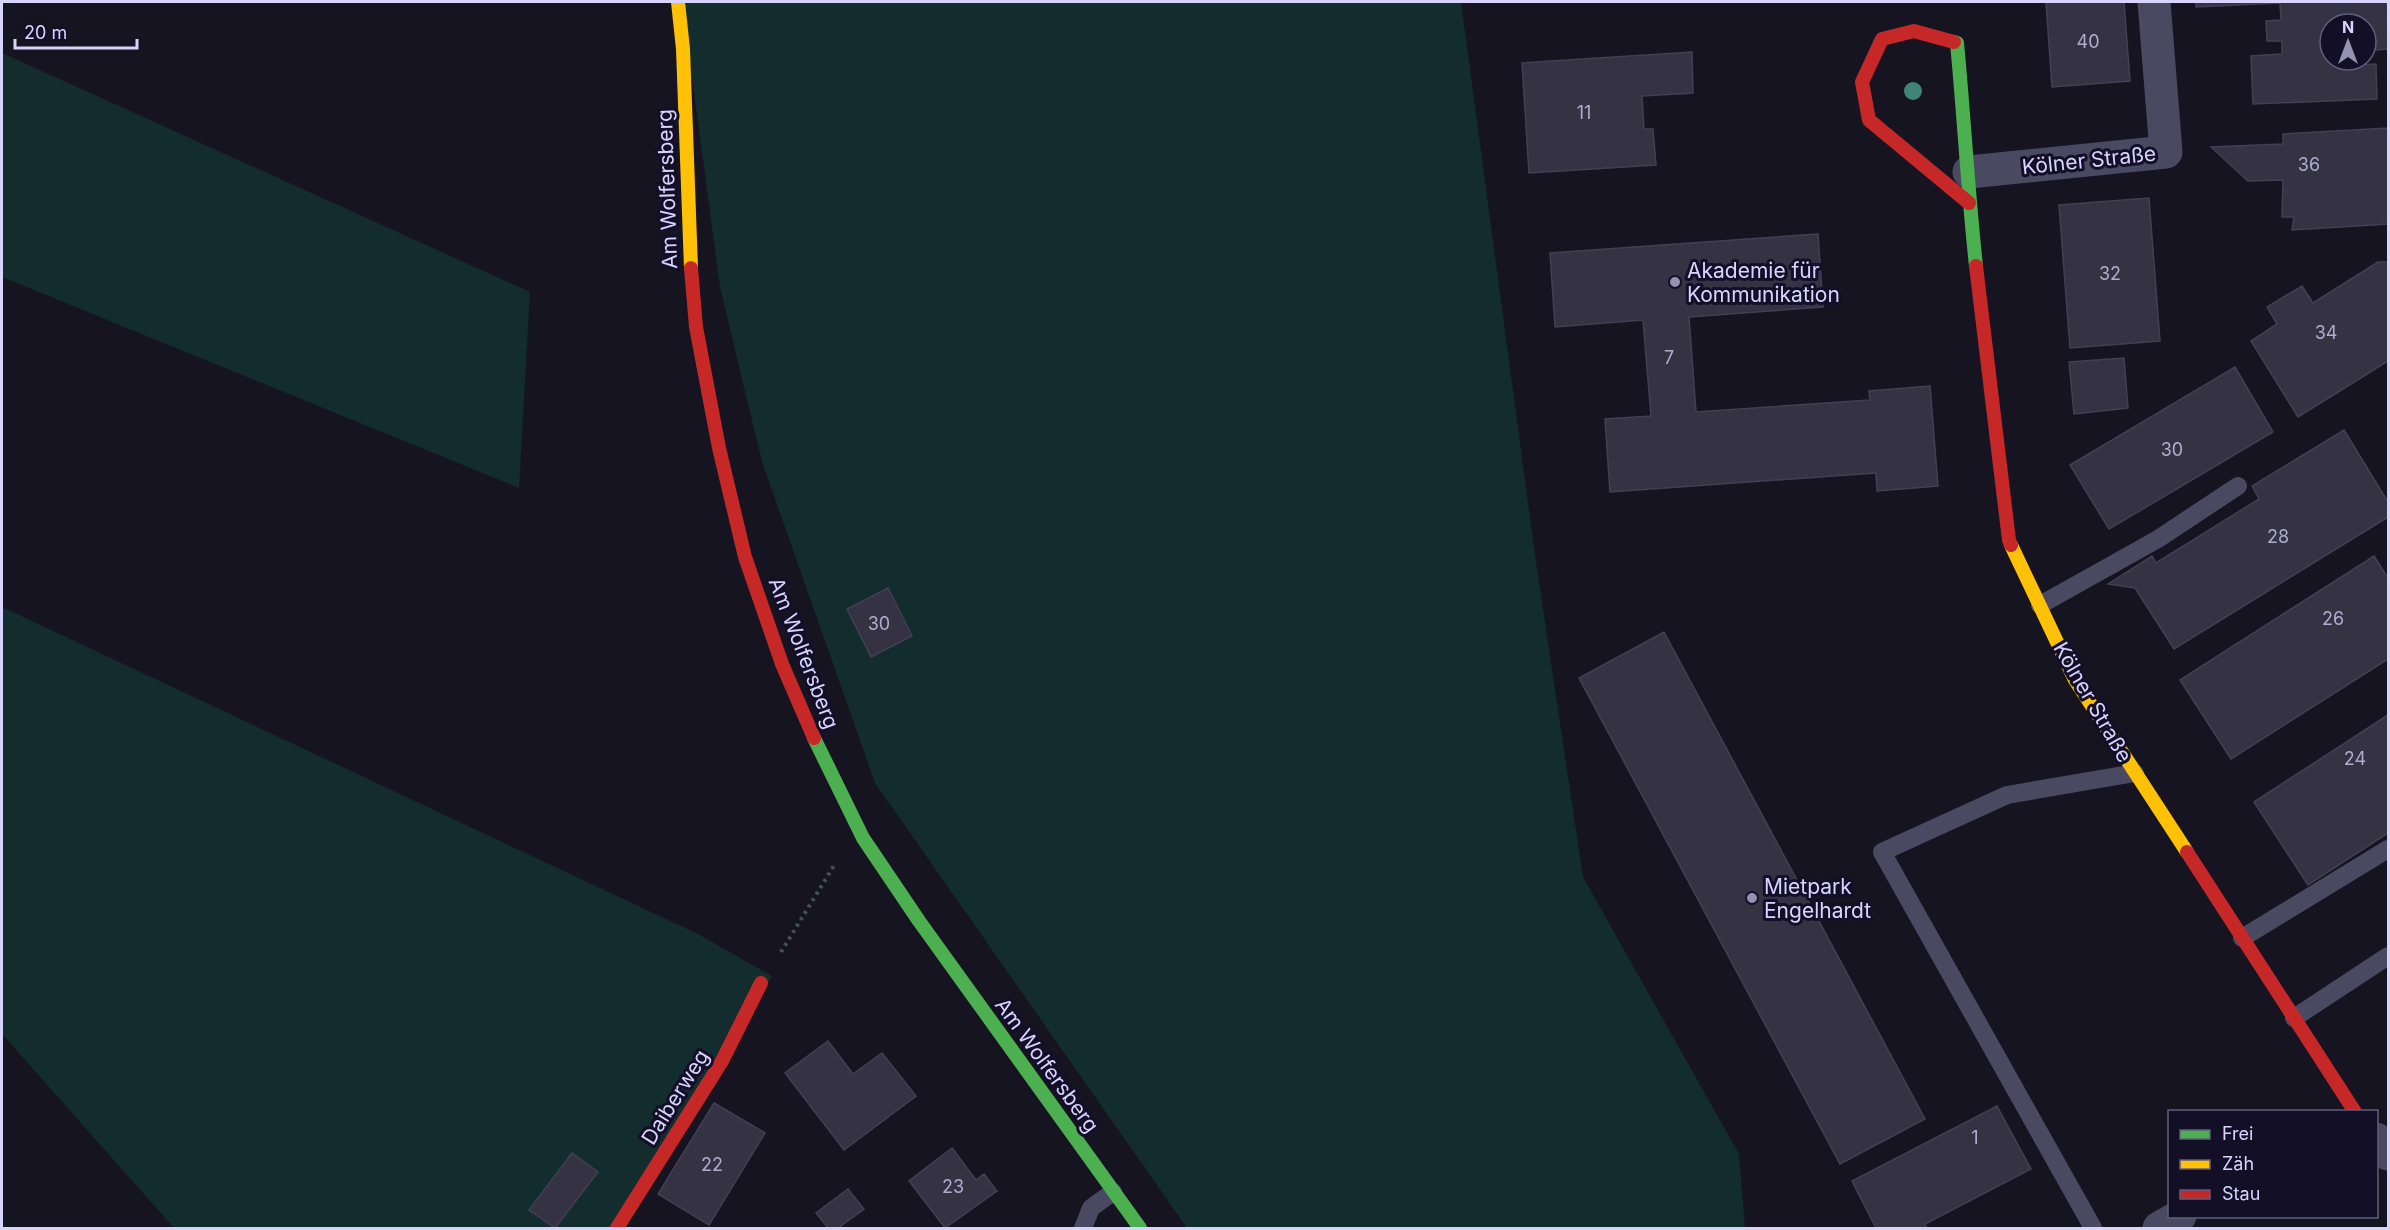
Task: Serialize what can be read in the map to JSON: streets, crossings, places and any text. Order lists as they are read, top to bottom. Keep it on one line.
{"streets":{"street":["Kölner Straße","Am Wolfersberg","Daiberweg"]},"places":["Akademie für Kommunikation","Mietpark Engelhardt"],"house_numbers":["40","11","36","32","34","7","30","28","26","30","24","1","22","23"],"legend":["Frei","Zäh","Stau"],"scale_bar":"20 m","north":"top"}
